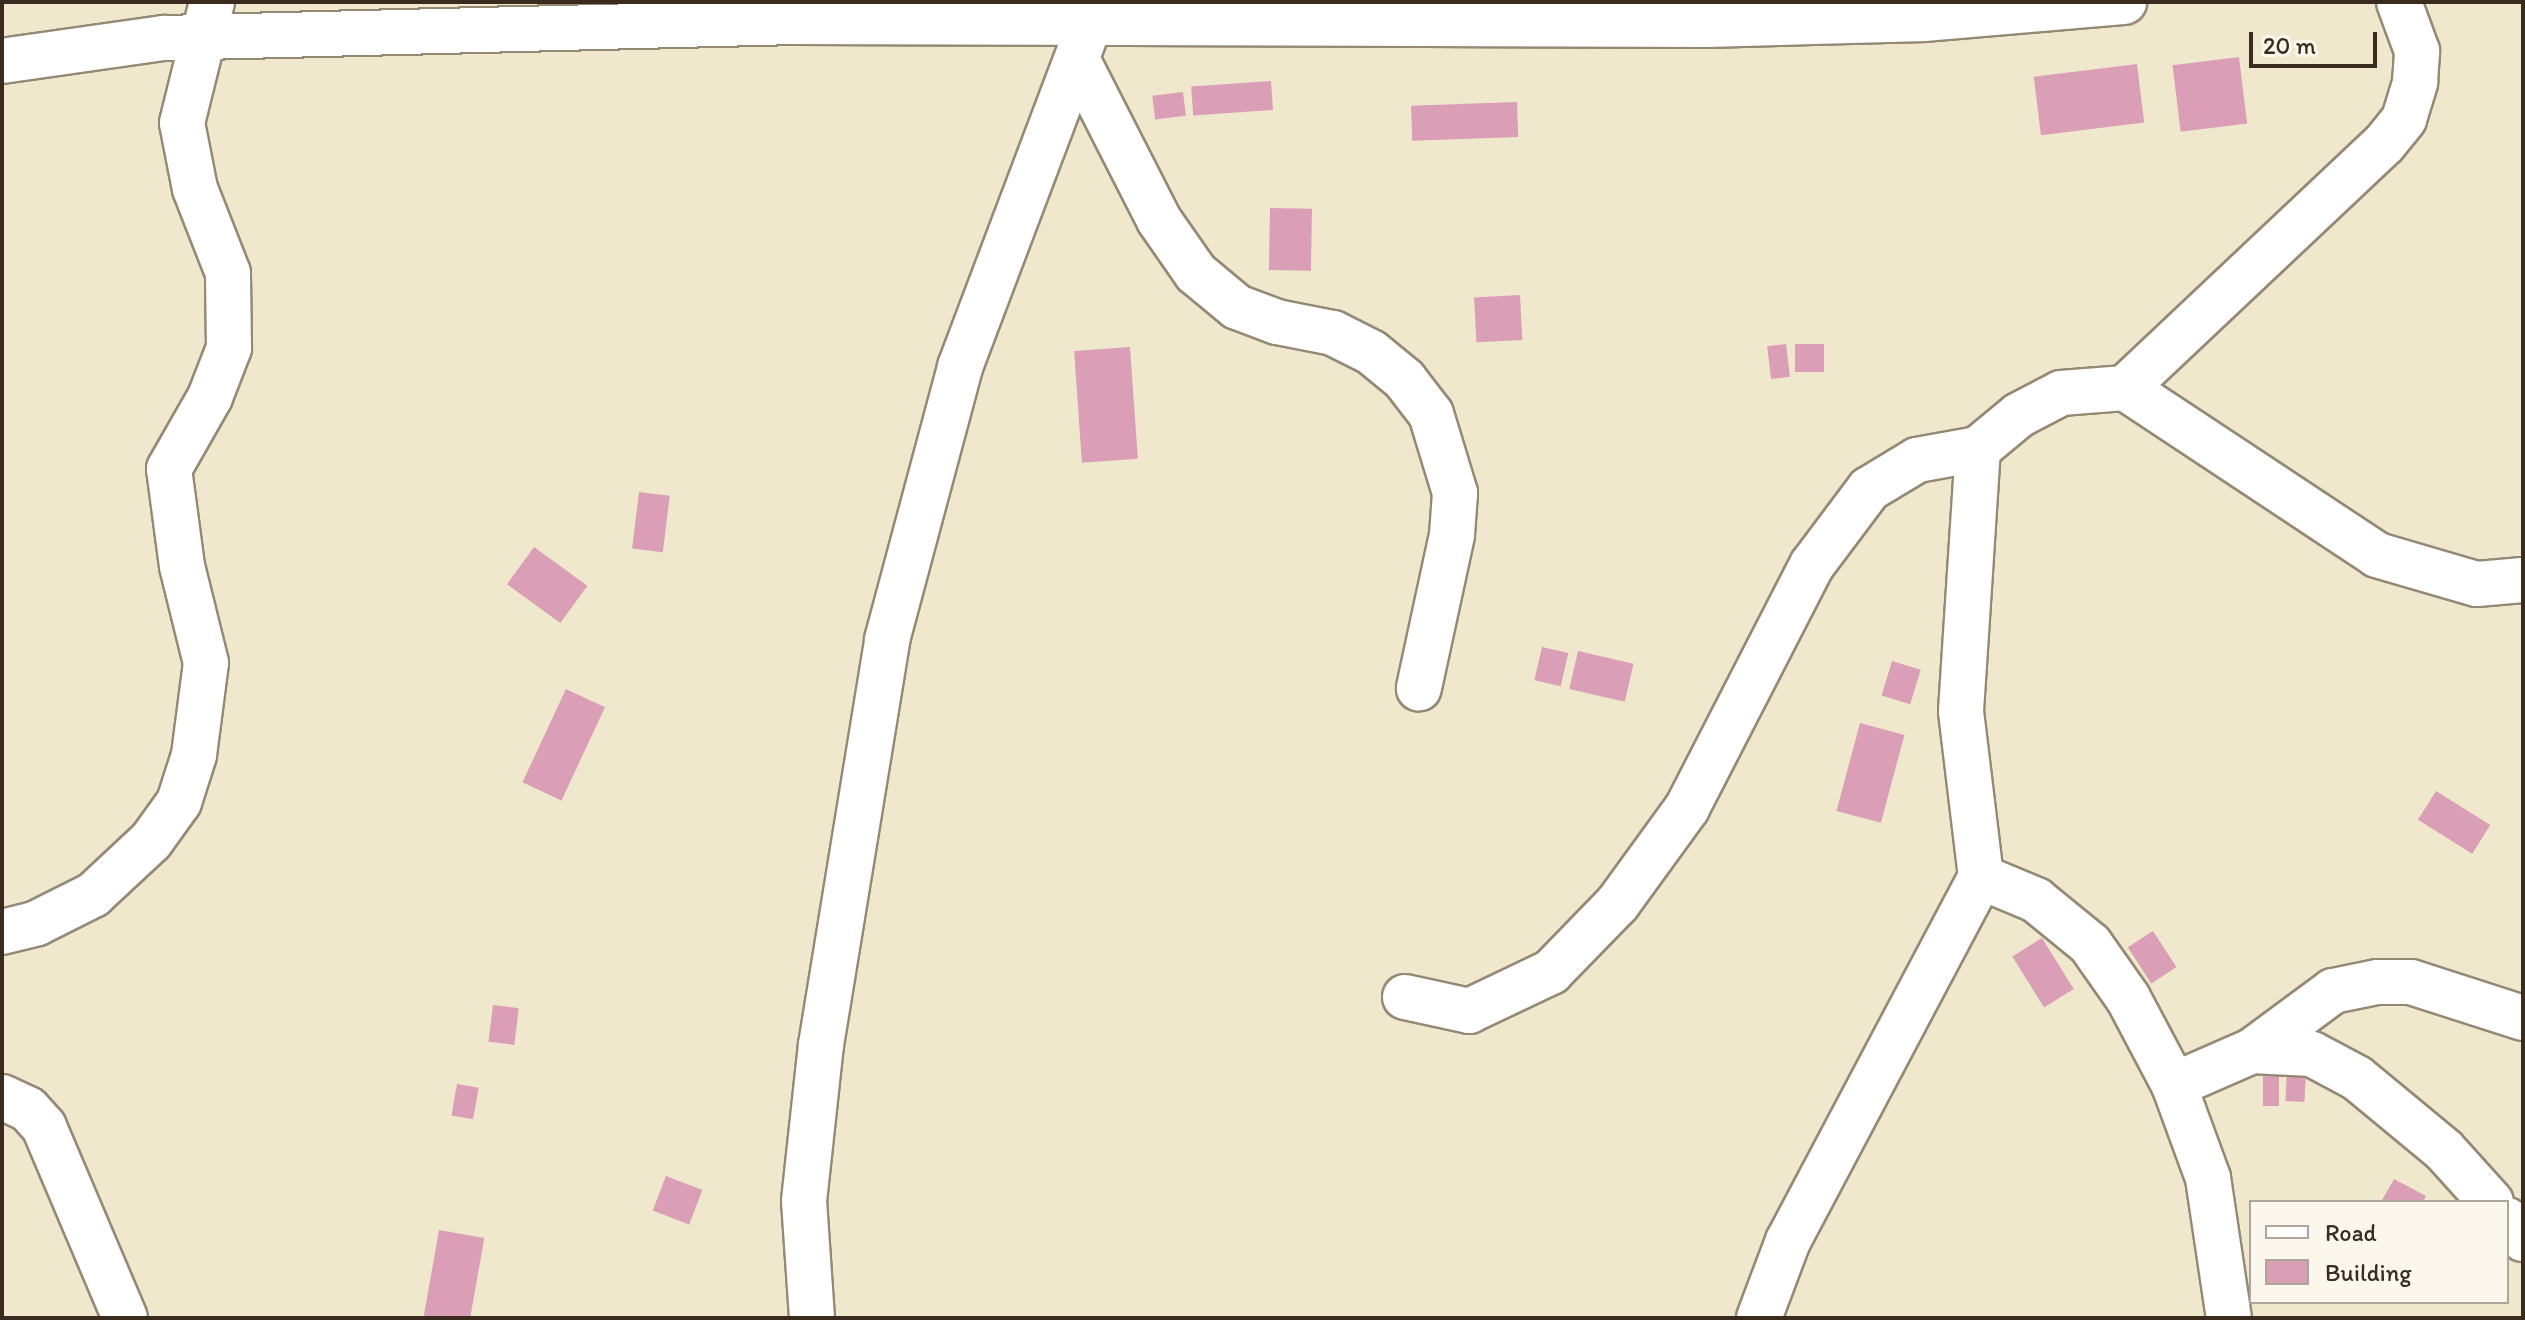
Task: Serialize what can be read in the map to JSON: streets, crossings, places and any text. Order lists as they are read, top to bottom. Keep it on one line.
{"legend":["Road","Building"],"scale_bar":"20 m"}
